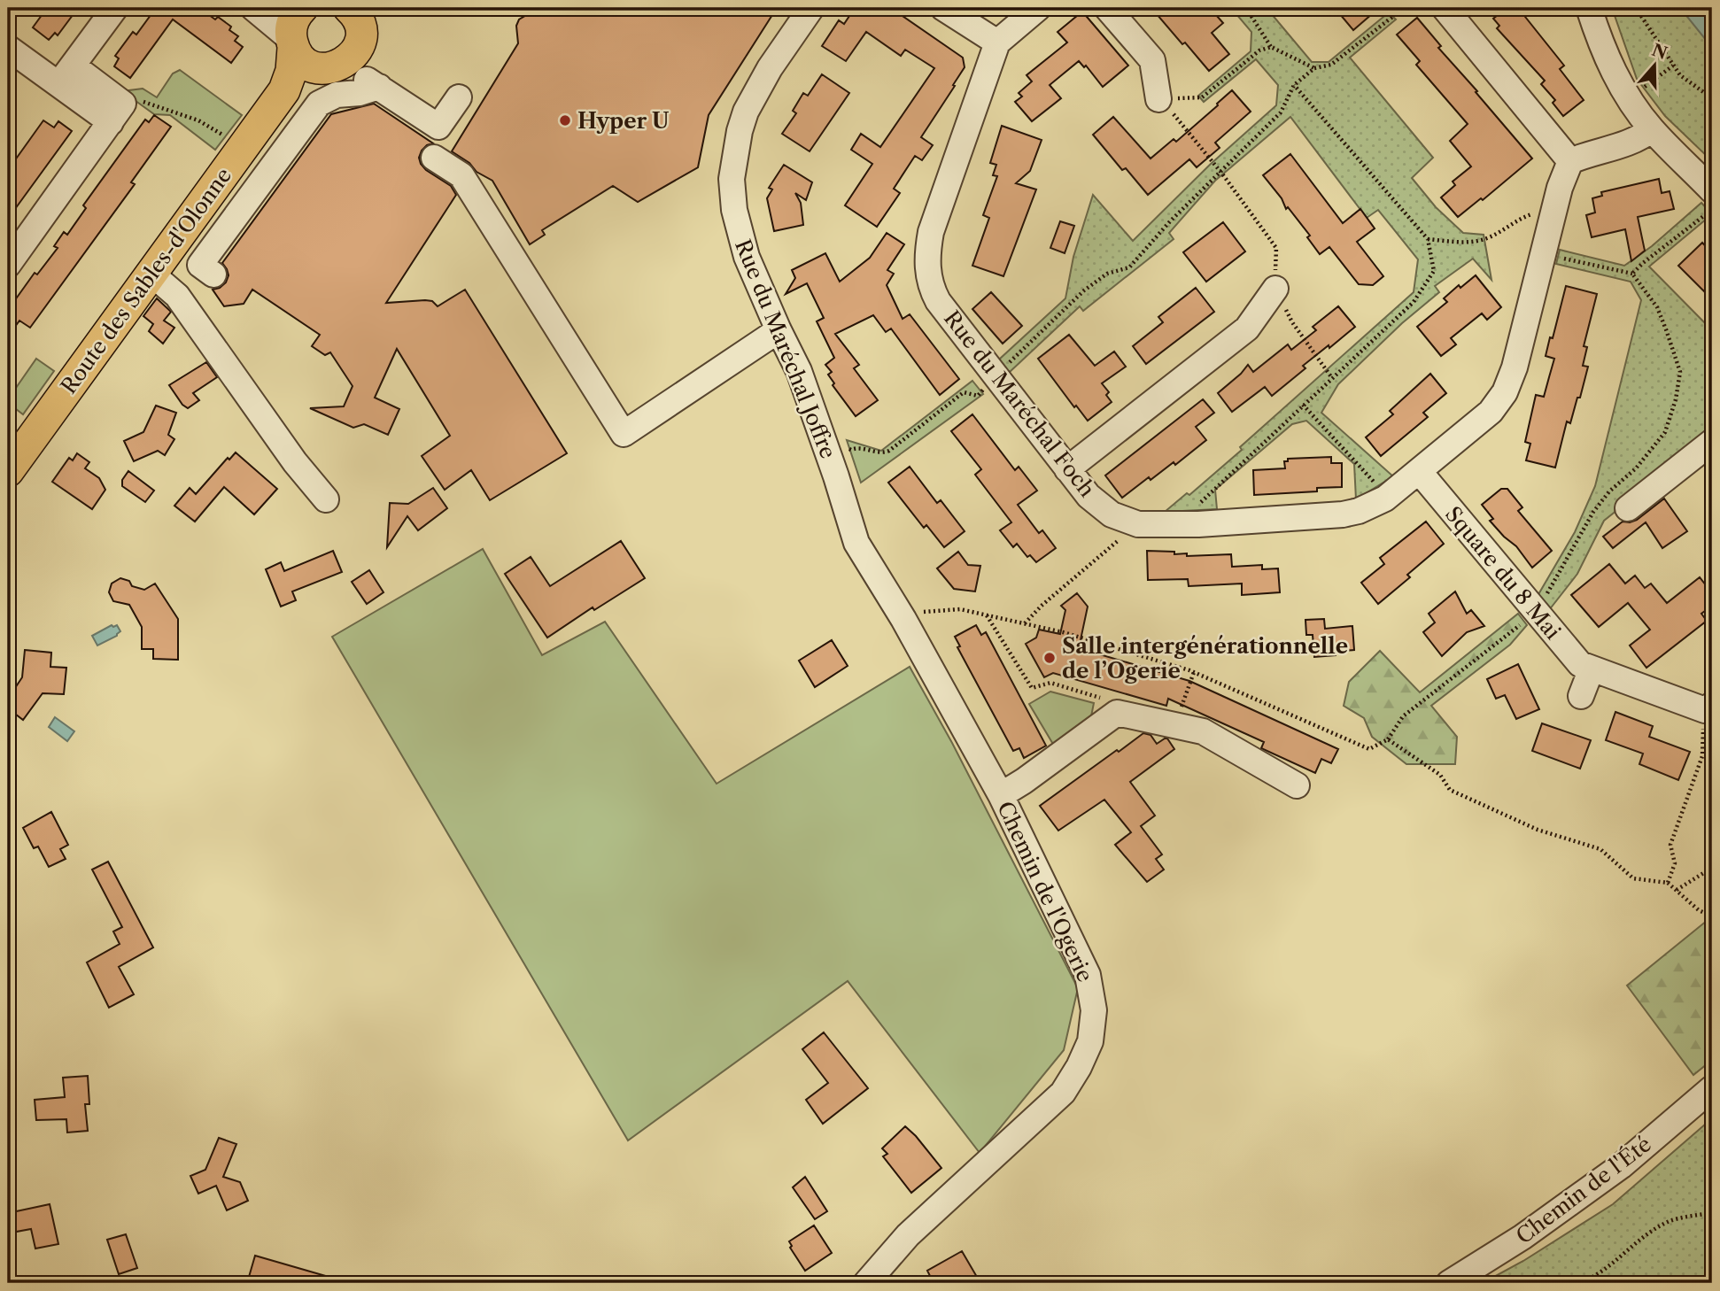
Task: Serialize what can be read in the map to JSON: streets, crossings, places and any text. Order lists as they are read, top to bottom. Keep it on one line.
{"streets":{"main road":["Route des Sables-d'Olonne"],"street":["Rue du Maréchal Joffre","Rue du Maréchal Foch","Square du 8 Mai","Chemin de l'Ogerie","Chemin de l'Été"]},"crossings":[["Rue du Maréchal Joffre","Chemin de l'Ogerie"],["Rue du Maréchal Foch","Square du 8 Mai"]],"places":["Hyper U","Salle intergénérationnelle de l’Ogerie"],"north":"top"}
